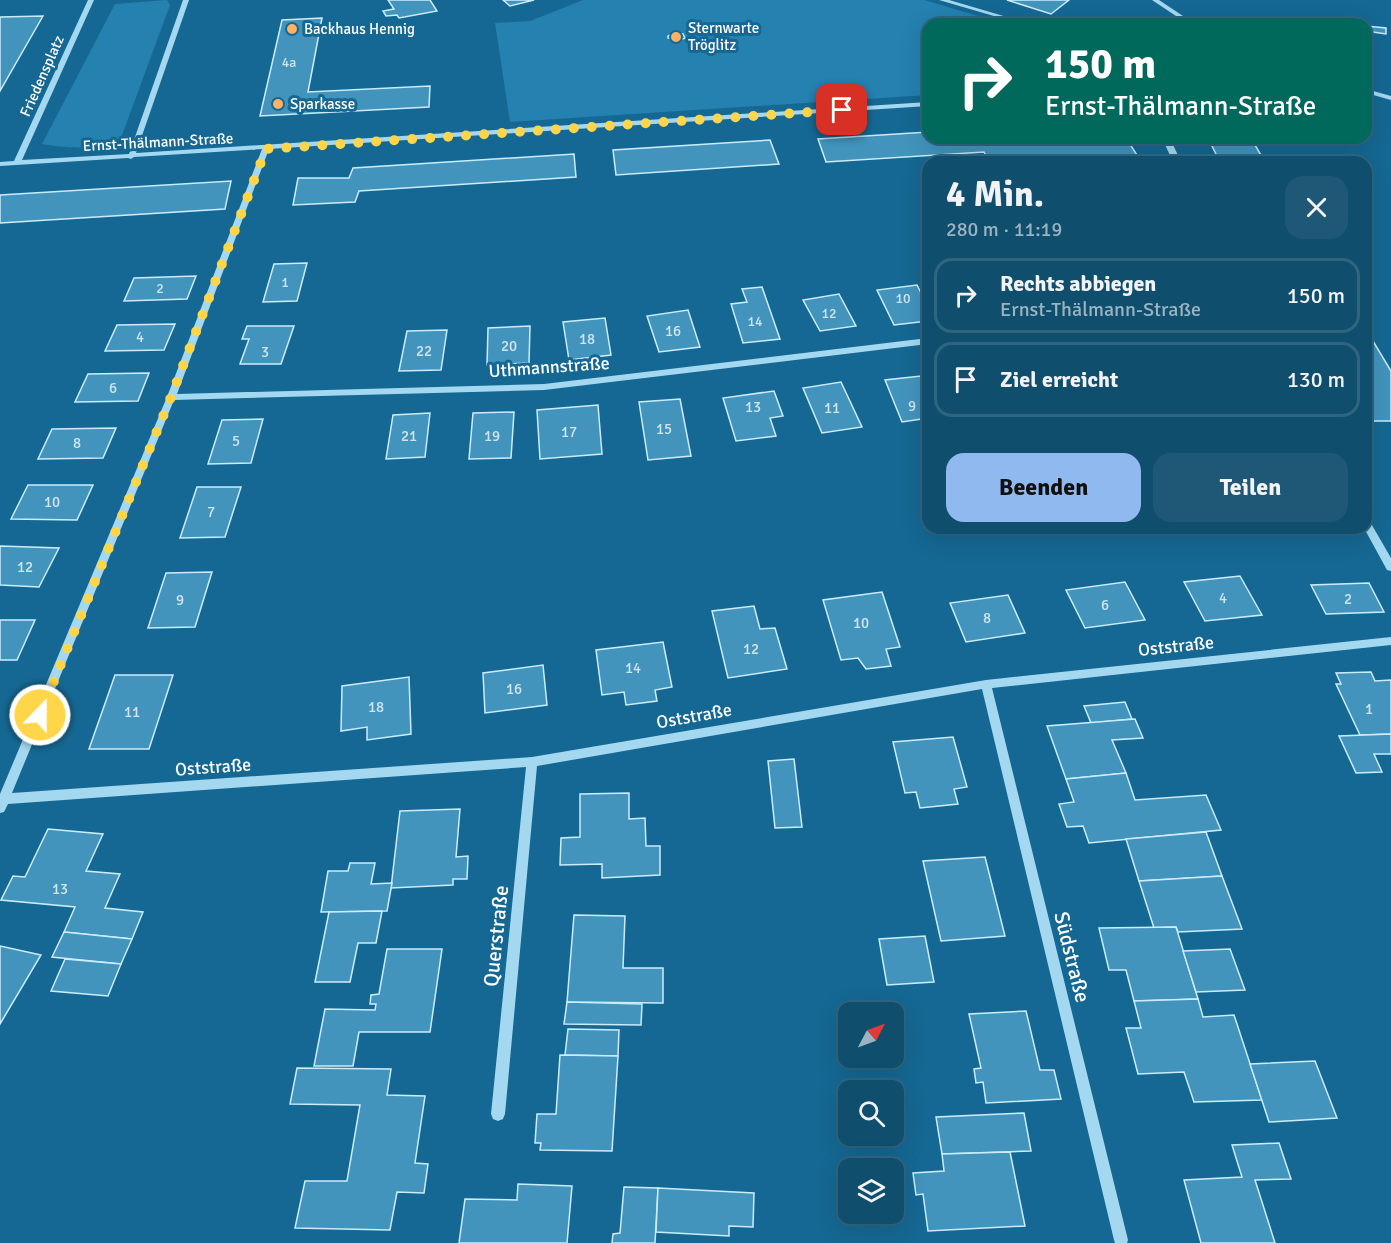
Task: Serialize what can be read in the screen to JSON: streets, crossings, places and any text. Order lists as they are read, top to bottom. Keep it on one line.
{"streets":{"street":["Friedensplatz","Ernst-Thälmann-Straße","Uthmannstraße","Oststraße","Querstraße","Südstraße"]},"crossings":[["Friedensplatz","Ernst-Thälmann-Straße"],["Oststraße","Querstraße"],["Oststraße","Südstraße"]],"places":["Backhaus Hennig","Sternwarte Tröglitz","Sparkasse"],"house_numbers":["4a","1","2","10","12","14","16","4","18","20","22","3","6","9","13","11","15","17","21","19","5","8","10","7","12","4","2","9","6","8","10","12","14","16","18","1","11","13"],"north":"top right","page":{"turn":["150 m","Ernst-Thälmann-Straße"],"heading":["4 Min.","280 m · 11:19"],"list":[{"name":"Rechts abbiegen","note":"Ernst-Thälmann-Straße","value":"150 m"},{"name":"Ziel erreicht","value":"130 m"}],"buttons":["Beenden","Teilen"]}}
